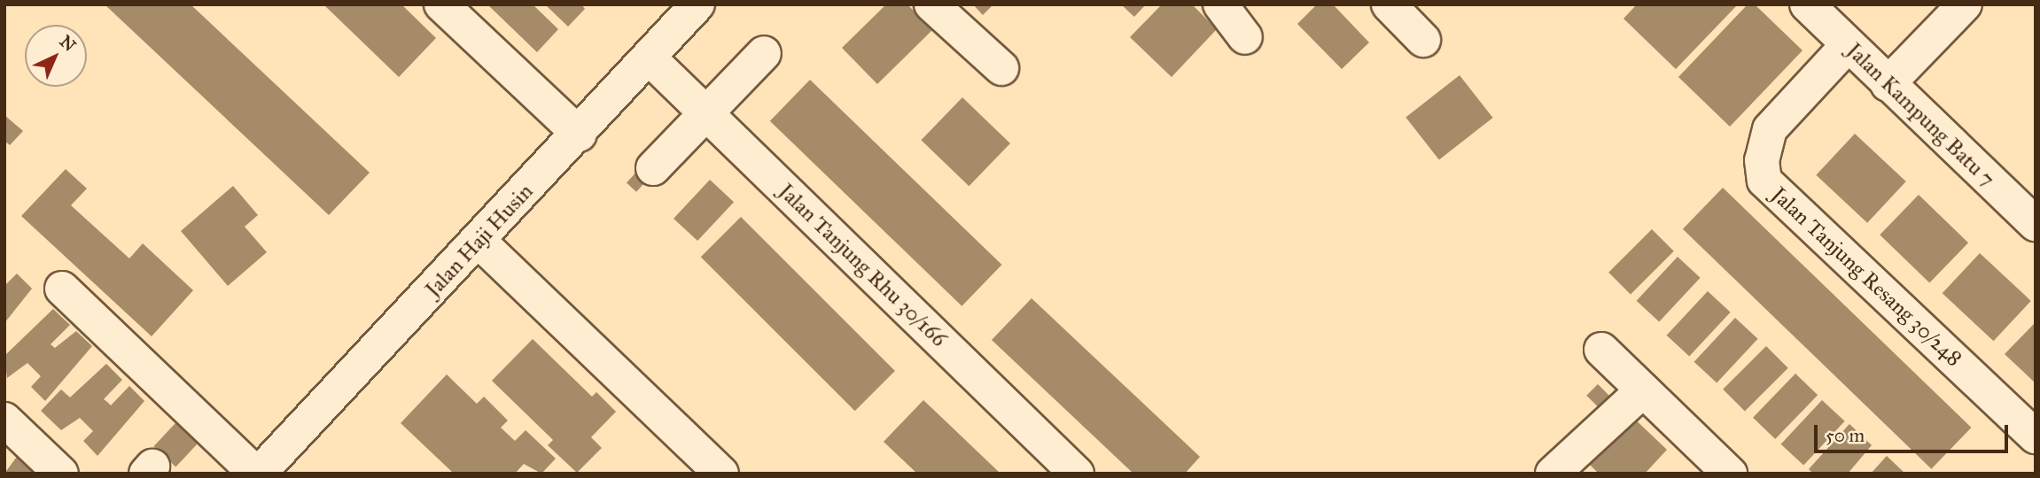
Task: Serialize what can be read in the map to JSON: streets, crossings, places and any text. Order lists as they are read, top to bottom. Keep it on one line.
{"streets":{"street":["Jalan Kampung Batu 7","Jalan Haji Husin","Jalan Tanjung Rhu 30/166","Jalan Tanjung Resang 30/248"]},"crossings":[["Jalan Kampung Batu 7","Jalan Tanjung Resang 30/248"],["Jalan Haji Husin","Jalan Tanjung Rhu 30/166"]],"scale_bar":"50 m","north":"top right"}
